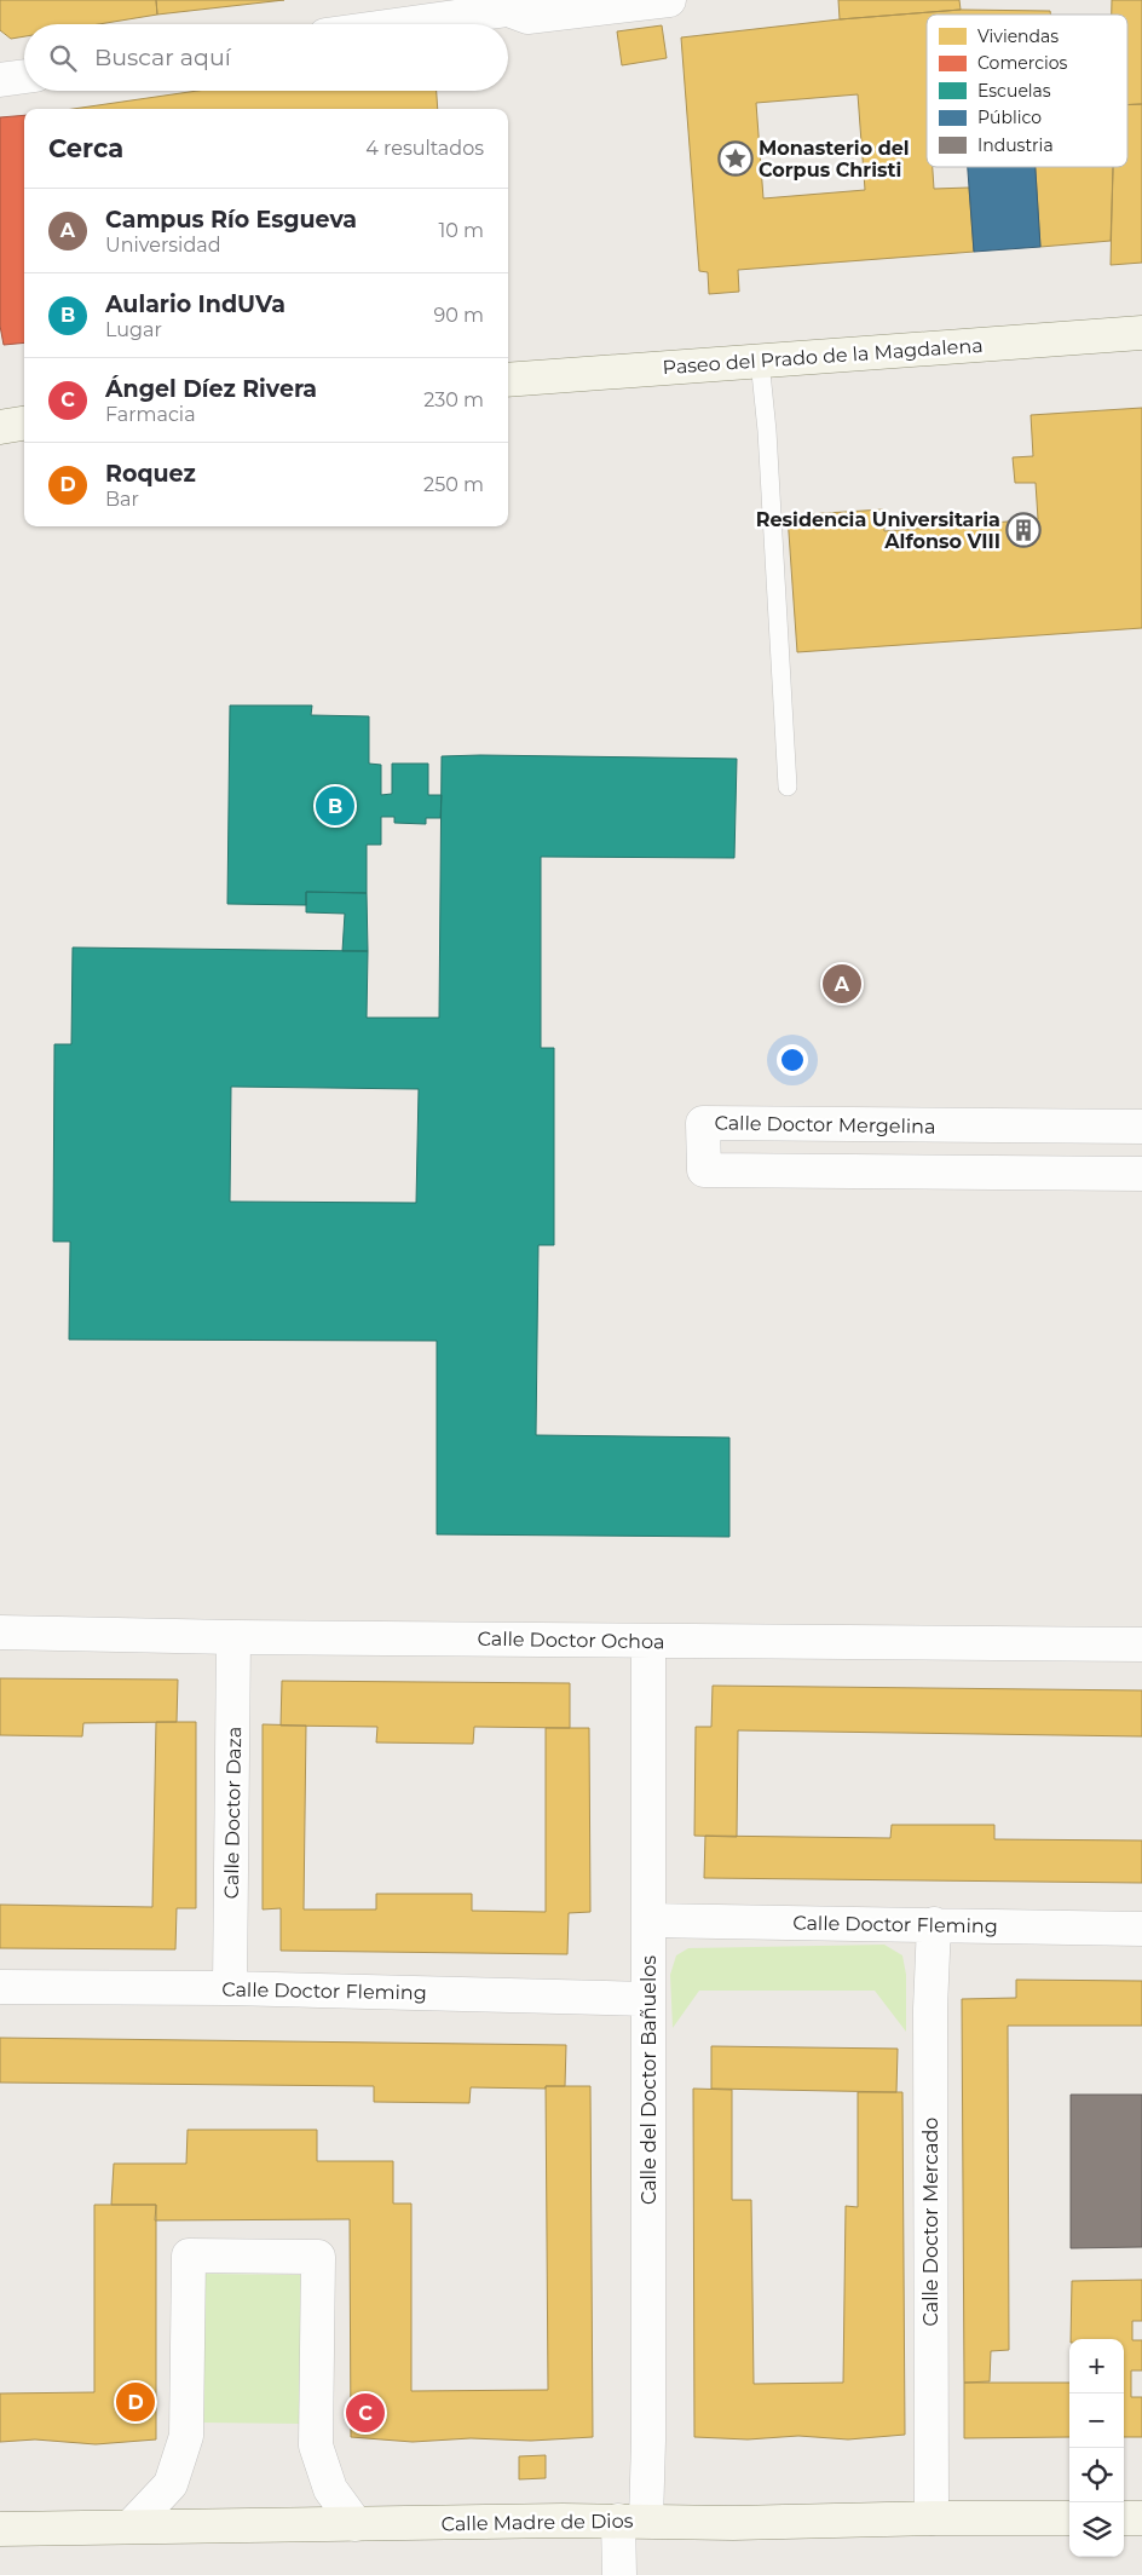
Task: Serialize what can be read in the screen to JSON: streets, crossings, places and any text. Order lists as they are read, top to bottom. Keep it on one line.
{"streets":{"main road":["Paseo del Prado de la Magdalena","Calle Madre de Dios"],"street":["Calle Doctor Mergelina","Calle Doctor Ochoa","Calle Doctor Daza","Calle Doctor Fleming","Calle del Doctor Bañuelos","Calle Doctor Mercado"]},"crossings":[["Calle Doctor Ochoa","Calle Doctor Daza"],["Calle Doctor Ochoa","Calle del Doctor Bañuelos"],["Calle Doctor Daza","Calle Doctor Fleming"],["Calle Doctor Fleming","Calle del Doctor Bañuelos"],["Calle Doctor Fleming","Calle Doctor Mercado"],["Calle del Doctor Bañuelos","Calle Madre de Dios"],["Calle Doctor Mercado","Calle Madre de Dios"]],"places":{"place":["Monasterio del Corpus Christi"],"building":["Residencia Universitaria Alfonso VIII"]},"legend":["Viviendas","Comercios","Escuelas","Público","Industria"],"page":{"search":"Buscar aquí","heading":["Cerca","4 resultados"],"list":[{"mark":"A","name":"Campus Río Esgueva","note":"Universidad","value":"10 m"},{"mark":"B","name":"Aulario IndUVa","note":"Lugar","value":"90 m"},{"mark":"C","name":"Ángel Díez Rivera","note":"Farmacia","value":"230 m"},{"mark":"D","name":"Roquez","note":"Bar","value":"250 m"}],"pins":["B","A","D","C"],"map_buttons":["+","−"]}}
